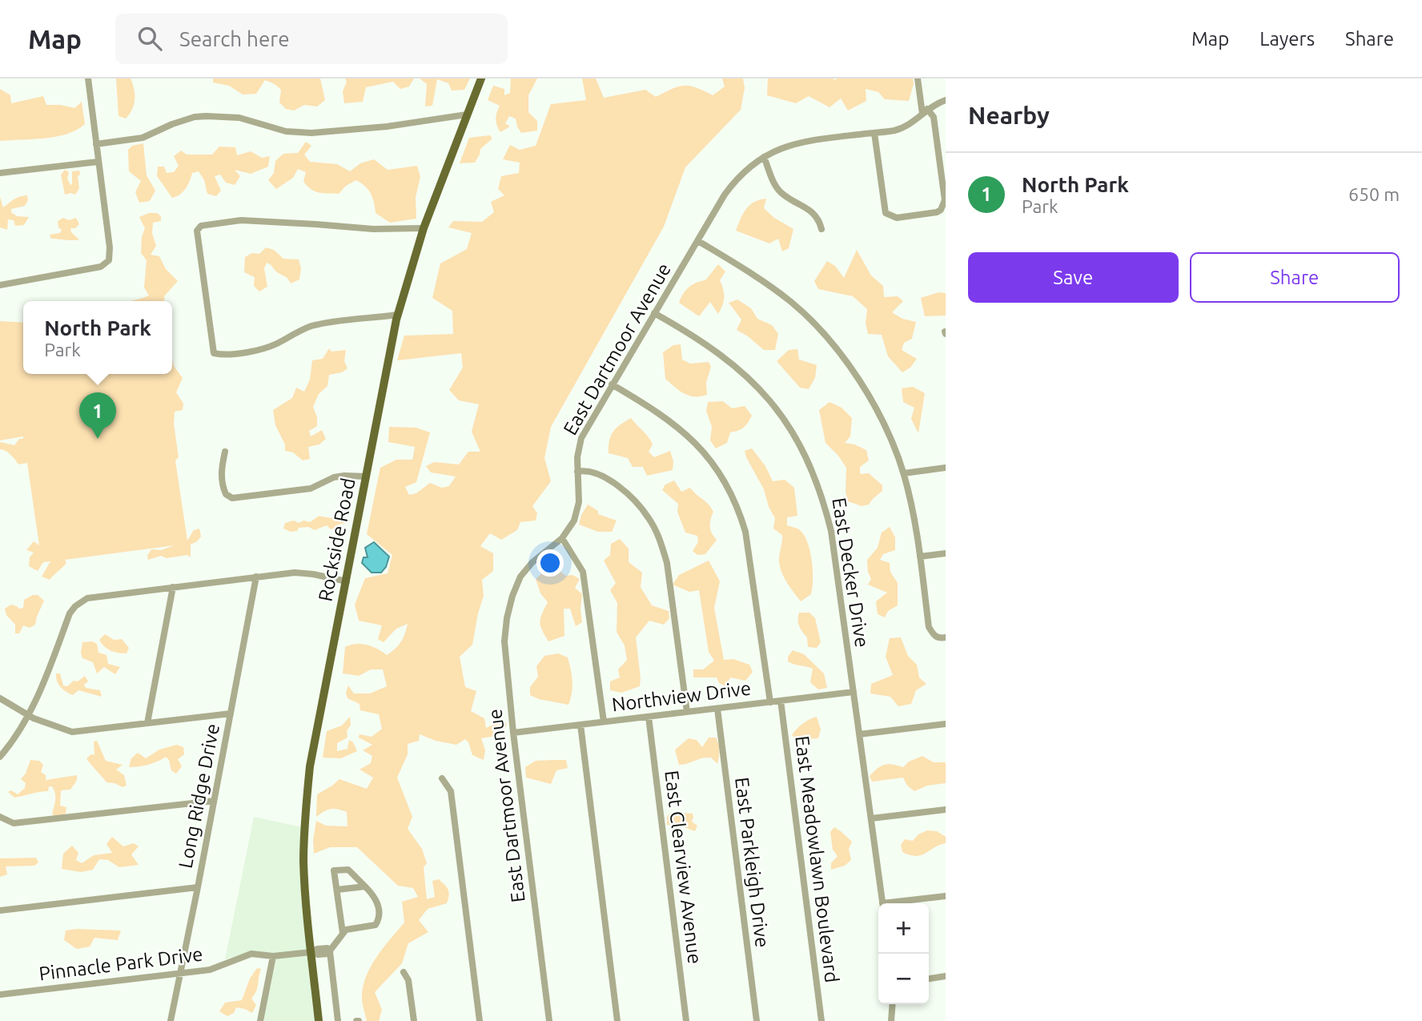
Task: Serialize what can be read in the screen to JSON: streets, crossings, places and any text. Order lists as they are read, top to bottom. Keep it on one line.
{"streets":{"main road":["Rockside Road"],"street":["East Dartmoor Avenue","East Decker Drive","Northview Drive","Long Ridge Drive","East Meadowlawn Boulevard","East Parkleigh Drive","East Clearview Avenue","Pinnacle Park Drive"]},"crossings":[["East Dartmoor Avenue","East Decker Drive"],["East Dartmoor Avenue","Northview Drive"],["Rockside Road","Pinnacle Park Drive"],["East Decker Drive","Northview Drive"],["Northview Drive","East Meadowlawn Boulevard"],["Northview Drive","East Parkleigh Drive"],["Northview Drive","East Clearview Avenue"],["Long Ridge Drive","Pinnacle Park Drive"]],"page":{"header":"Map","search":"Search here","nav":["Map","Layers","Share"],"heading":"Nearby","list":[{"mark":"1","name":"North Park","note":"Park","value":"650 m"}],"buttons":["Save","Share"],"popup":["North Park","Park"],"pins":"1","map_buttons":["+","−"]}}
